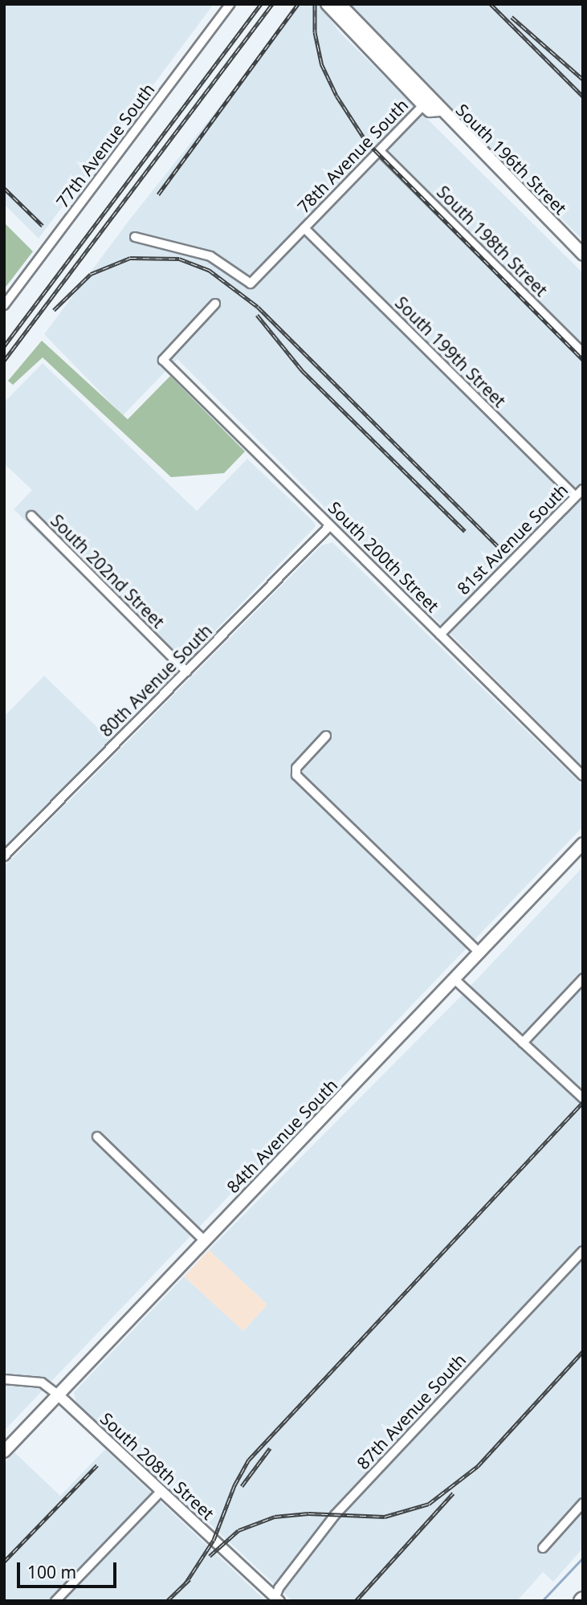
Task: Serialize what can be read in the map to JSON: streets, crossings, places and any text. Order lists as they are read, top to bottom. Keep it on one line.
{"streets":{"main road":["South 196th Street","84th Avenue South"],"street":["77th Avenue South","78th Avenue South","South 198th Street","South 199th Street","81st Avenue South","South 200th Street","South 202nd Street","80th Avenue South","87th Avenue South","South 208th Street"]},"crossings":[["78th Avenue South","South 196th Street"],["78th Avenue South","South 198th Street"],["78th Avenue South","South 199th Street"],["South 199th Street","81st Avenue South"],["81st Avenue South","South 200th Street"],["South 200th Street","80th Avenue South"],["South 202nd Street","80th Avenue South"],["84th Avenue South","South 208th Street"],["87th Avenue South","South 208th Street"]],"scale_bar":"100 m"}
